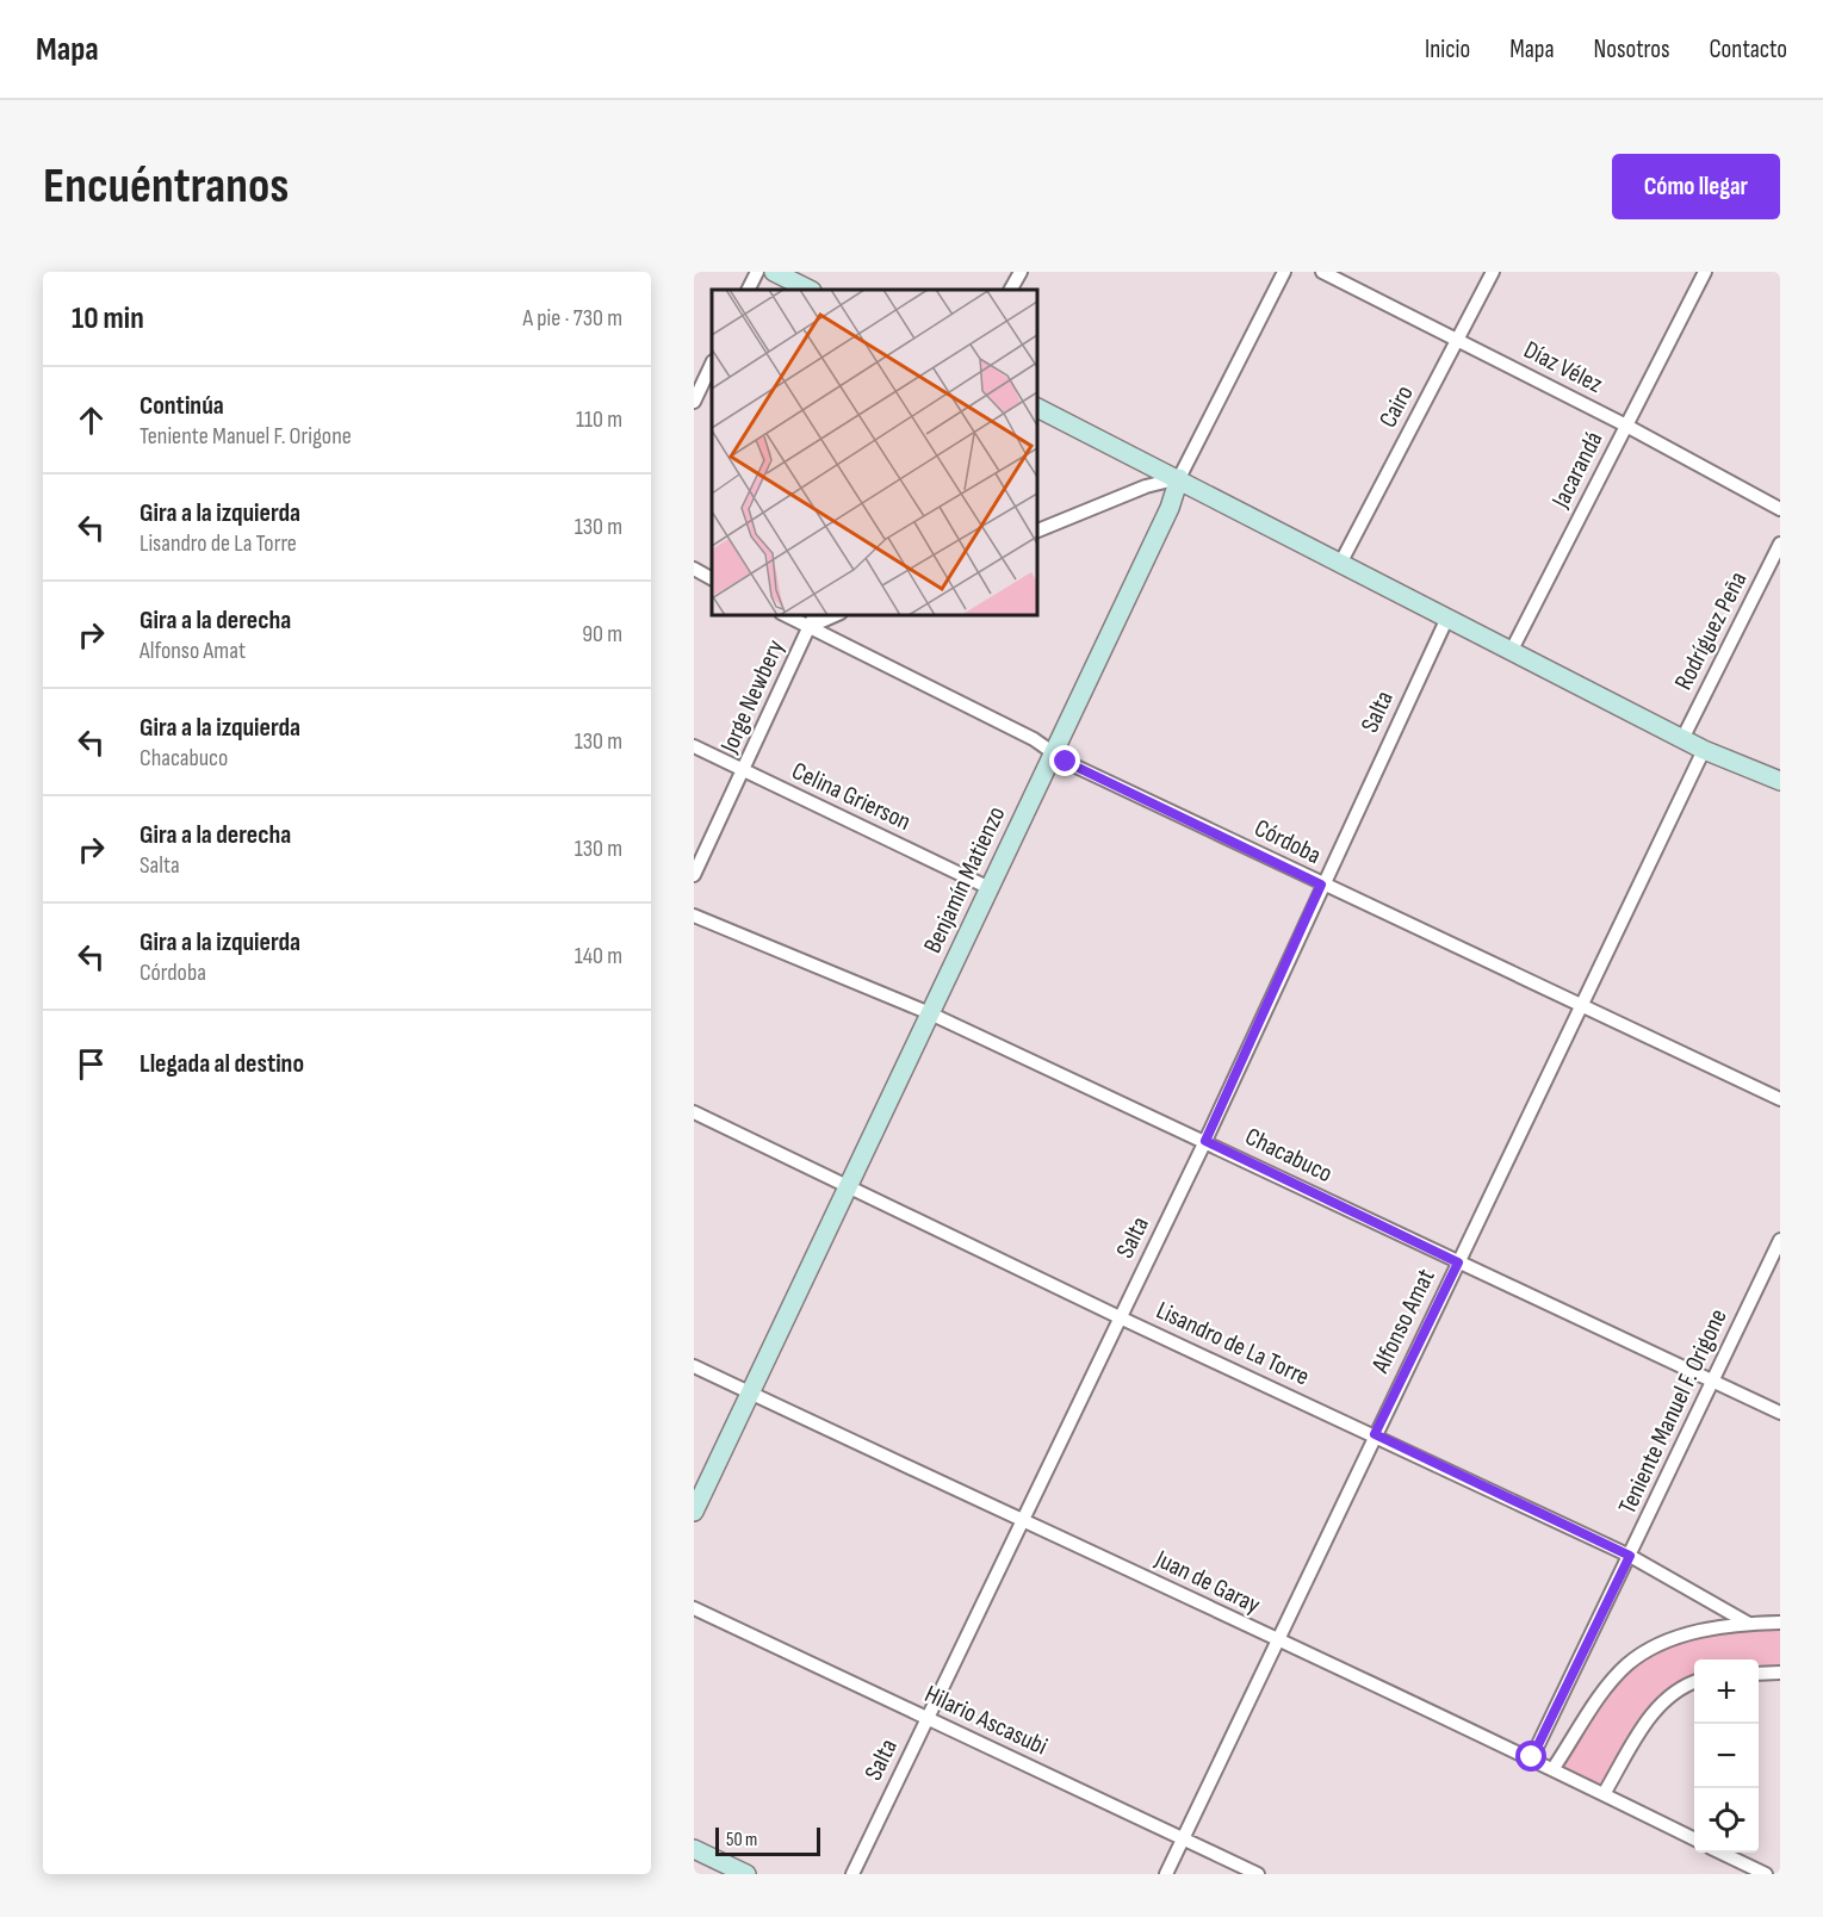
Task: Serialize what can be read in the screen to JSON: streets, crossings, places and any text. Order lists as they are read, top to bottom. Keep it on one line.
{"streets":{"street":["Díaz Vélez","Cairo","Jacarandá","Rodríguez Peña","Jorge Newbery","Salta","Celina Grierson","Córdoba","Benjamín Matienzo","Chacabuco","Alfonso Amat","Lisandro de La Torre","Teniente Manuel F. Origone","Juan de Garay","Hilario Ascasubi"]},"crossings":[["Díaz Vélez","Cairo"],["Díaz Vélez","Jacarandá"],["Jorge Newbery","Celina Grierson"],["Jorge Newbery","Córdoba"],["Salta","Córdoba"],["Salta","Chacabuco"],["Salta","Lisandro de La Torre"],["Salta","Juan de Garay"],["Salta","Hilario Ascasubi"],["Celina Grierson","Benjamín Matienzo"],["Córdoba","Benjamín Matienzo"],["Córdoba","Alfonso Amat"],["Benjamín Matienzo","Chacabuco"],["Benjamín Matienzo","Lisandro de La Torre"],["Benjamín Matienzo","Juan de Garay"],["Chacabuco","Alfonso Amat"],["Chacabuco","Teniente Manuel F. Origone"],["Alfonso Amat","Lisandro de La Torre"],["Alfonso Amat","Juan de Garay"],["Alfonso Amat","Hilario Ascasubi"],["Lisandro de La Torre","Teniente Manuel F. Origone"],["Teniente Manuel F. Origone","Juan de Garay"]],"scale_bar":"50 m","page":{"header":"Mapa","nav":["Inicio","Mapa","Nosotros","Contacto"],"buttons":"Cómo llegar","title":"Encuéntranos","heading":["10 min","A pie · 730 m"],"list":[["Continúa","Teniente Manuel F. Origone","110 m"],["Gira a la izquierda","Lisandro de La Torre","130 m"],["Gira a la derecha","Alfonso Amat","90 m"],["Gira a la izquierda","Chacabuco","130 m"],["Gira a la derecha","Salta","130 m"],["Gira a la izquierda","Córdoba","140 m"],"Llegada al destino"],"map_buttons":["+","−"],"scale":"50 m"}}
